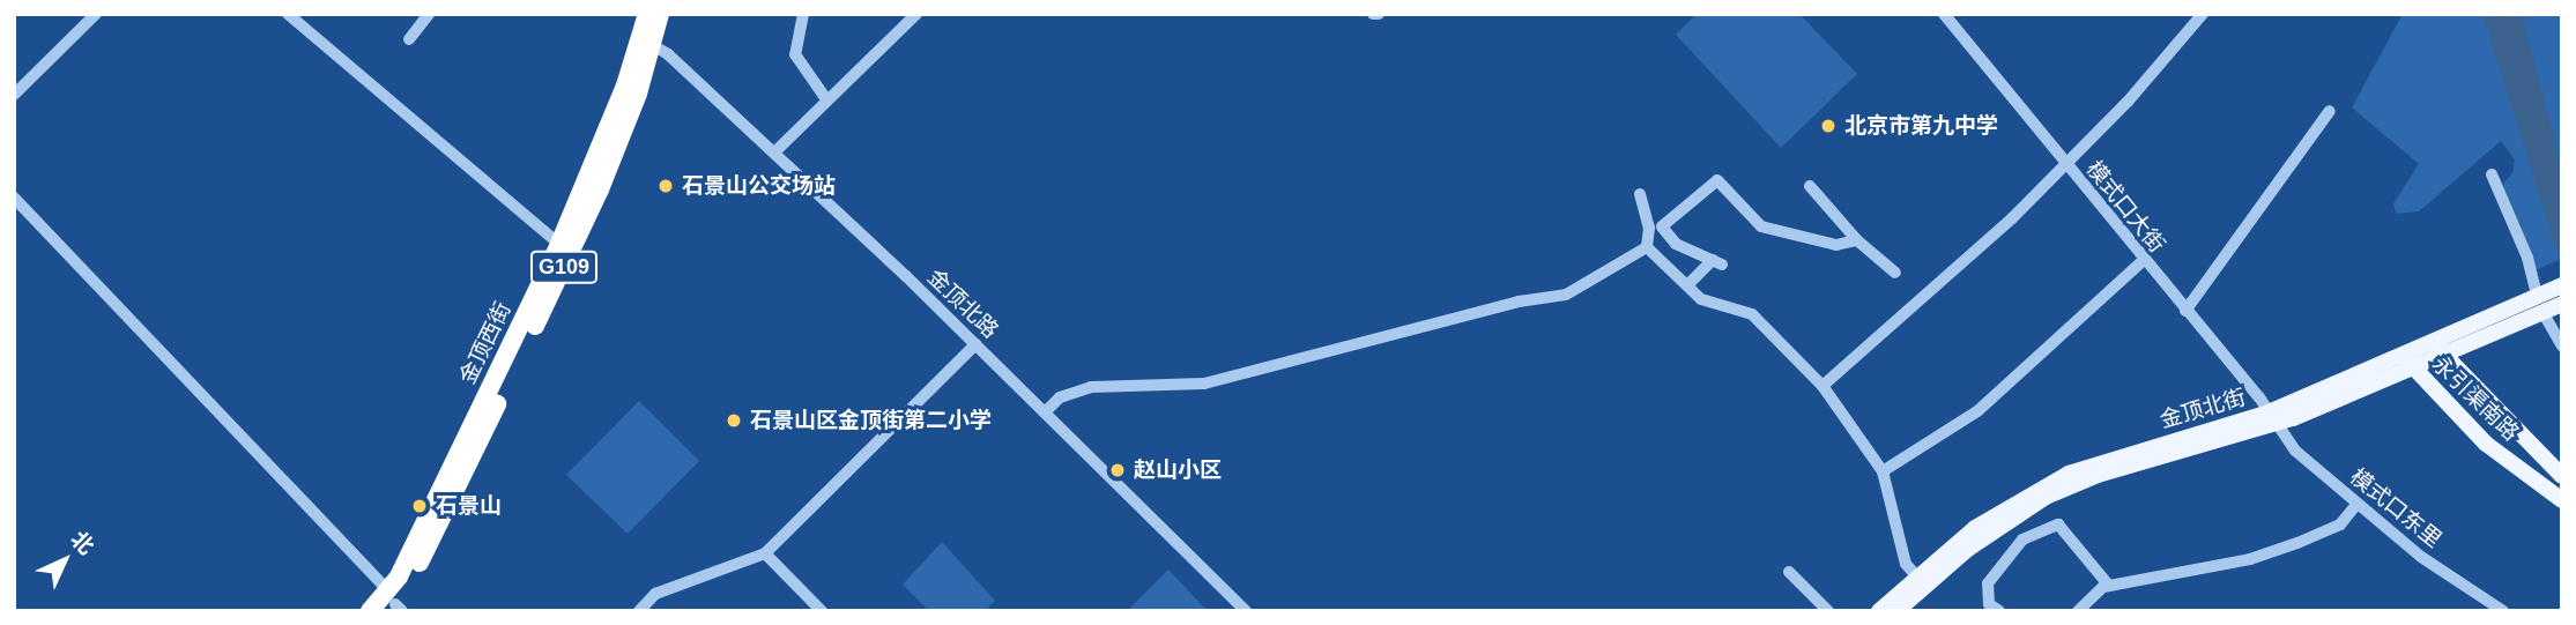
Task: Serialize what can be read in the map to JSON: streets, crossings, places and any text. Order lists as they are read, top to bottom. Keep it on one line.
{"streets":{"highway":["G109","金顶西街"],"main road":["永引渠南路","金顶北街"],"street":["模式口大街","金顶北路","模式口东里"]},"crossings":[["模式口大街","金顶北街"],["模式口大街","模式口东里"],["G109","金顶北路"],["G109","金顶西街"],["金顶北路","金顶西街"],["永引渠南路","金顶北街"],["金顶北街","模式口东里"]],"places":["北京市第九中学","石景山公交场站","石景山区金顶街第二小学","赵山小区","石景山"],"north":"top right"}
